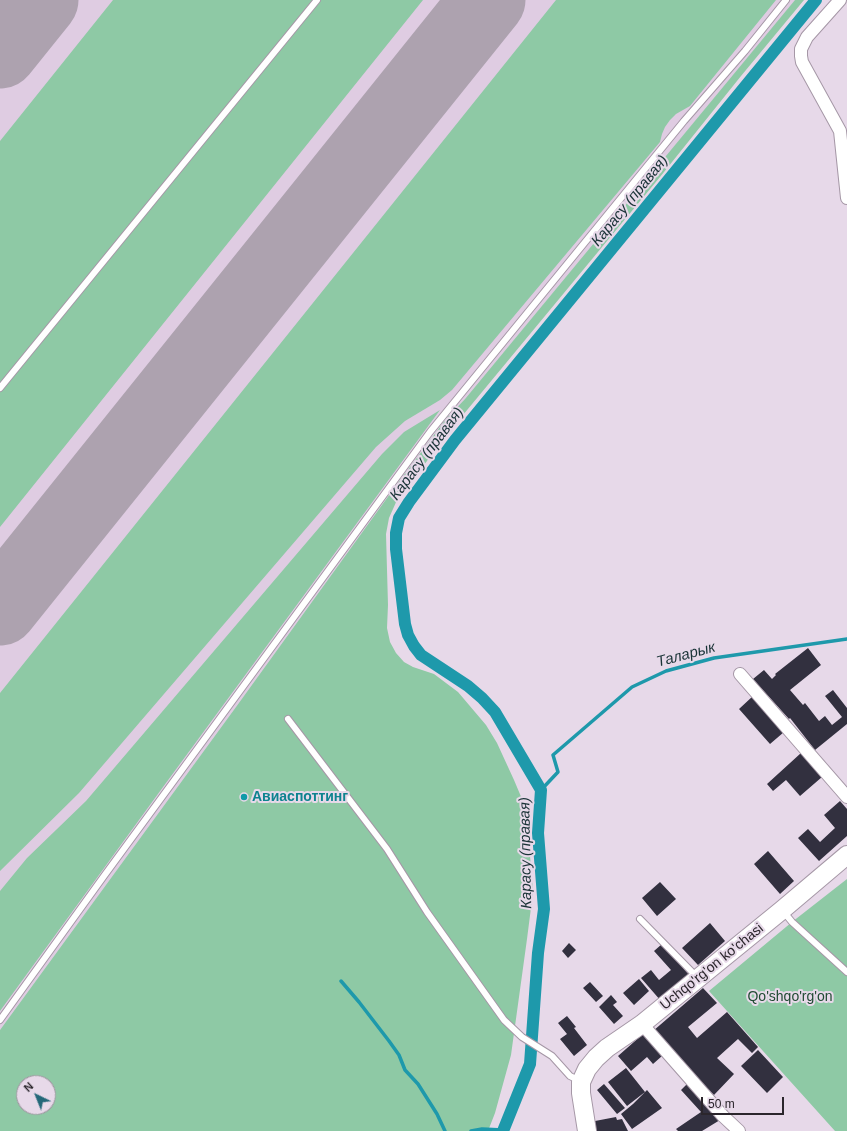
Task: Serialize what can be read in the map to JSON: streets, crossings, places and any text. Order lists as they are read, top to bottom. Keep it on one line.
{"streets":{"street":["Uchqo'rg'on ko'chasi"]},"water":["Карасу (правая)","Таларык"],"parks":["Qo'shqo'rg'on"],"places":["Авиаспоттинг"],"scale_bar":"50 m","north":"top left"}
